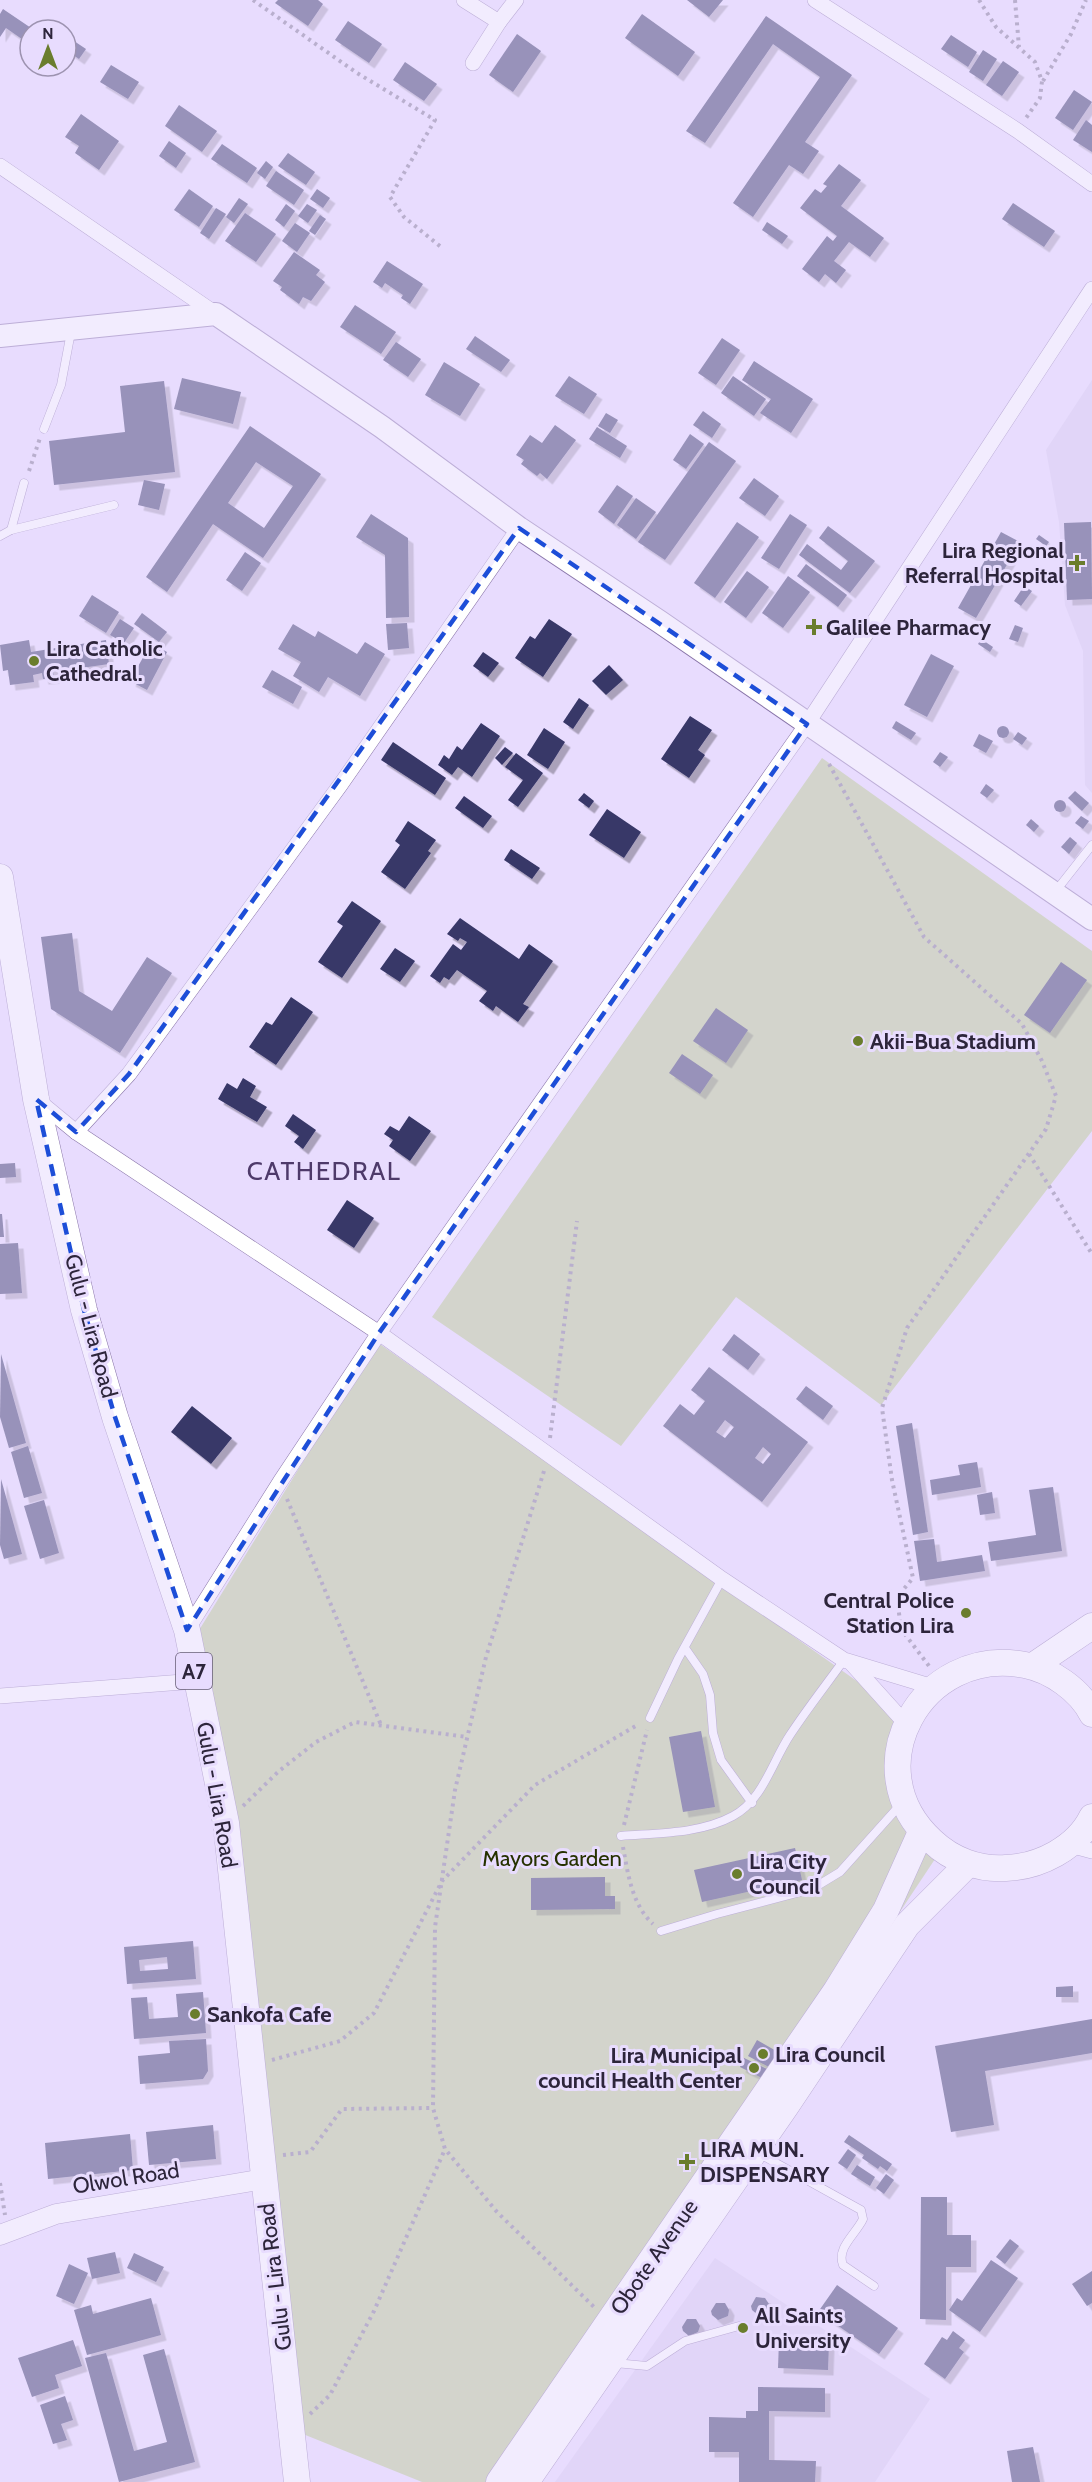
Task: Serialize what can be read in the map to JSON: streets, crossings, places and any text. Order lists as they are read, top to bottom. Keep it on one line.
{"streets":{"main road":["Gulu - Lira Road","A7","Obote Avenue"],"street":["Olwol Road"]},"crossings":[["Gulu - Lira Road","Olwol Road"]],"districts":["CATHEDRAL"],"parks":["Mayors Garden"],"places":{"health":["Lira Regional Referral Hospital","Galilee Pharmacy","LIRA MUN. DISPENSARY"],"other":["Lira Catholic Cathedral.","Akii-Bua Stadium","Central Police Station Lira","Lira City Council","Sankofa Cafe","Lira Council","Lira Municipal council Health Center","All Saints University"]},"north":"top"}
